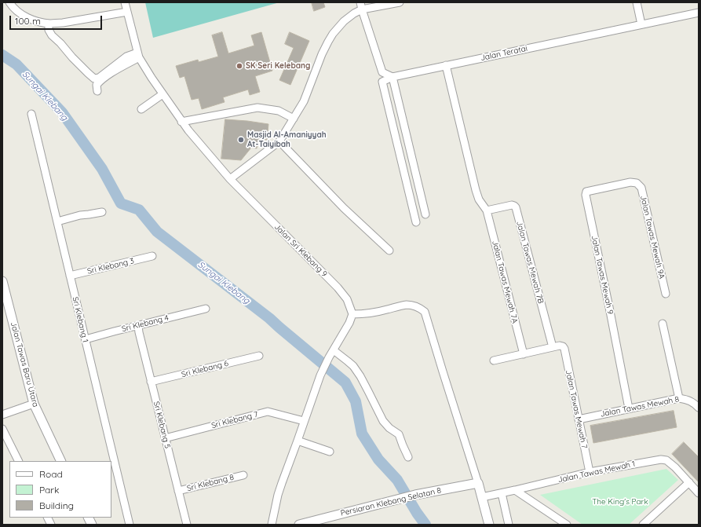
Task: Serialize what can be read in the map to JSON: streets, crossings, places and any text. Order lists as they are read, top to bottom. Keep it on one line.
{"streets":{"street":["Jalan Teratai","Jalan Tawas Mewah 9A","Jalan Sri Klebang 9","Jalan Tawas Mewah 7B","Sri Klebang 3","Jalan Tawas Mewah 9","Jalan Tawas Mewah 7A","Sri Klebang 1","Sri Klebang 4","Jalan Tawas Baru Utara","Sri Klebang 6","Jalan Tawas Mewah 8","Jalan Tawas Mewah 7","Sri Klebang 7","Sri Klebang 5","Jalan Tawas Mewah 1","Sri Klebang 8","Persiaran Klebang Selatan 8"]},"crossings":[["Jalan Teratai","Jalan Tawas Mewah 7A"],["Jalan Tawas Mewah 9A","Jalan Tawas Mewah 9"],["Jalan Tawas Mewah 7B","Jalan Tawas Mewah 7A"],["Jalan Tawas Mewah 7B","Jalan Tawas Mewah 7"],["Sri Klebang 3","Sri Klebang 1"],["Jalan Tawas Mewah 9","Jalan Tawas Mewah 8"],["Sri Klebang 1","Sri Klebang 4"],["Sri Klebang 4","Sri Klebang 5"],["Sri Klebang 6","Sri Klebang 5"],["Jalan Tawas Mewah 8","Jalan Tawas Mewah 7"],["Jalan Tawas Mewah 7","Jalan Tawas Mewah 1"],["Sri Klebang 7","Sri Klebang 5"],["Sri Klebang 5","Sri Klebang 8"]],"water":["Sungai Klebang"],"parks":["The King's Park"],"places":["SK Seri Kelebang","Masjid Al-Amaniyyah At-Taiyibah"],"legend":["Road","Park","Building"],"scale_bar":"100 m"}
